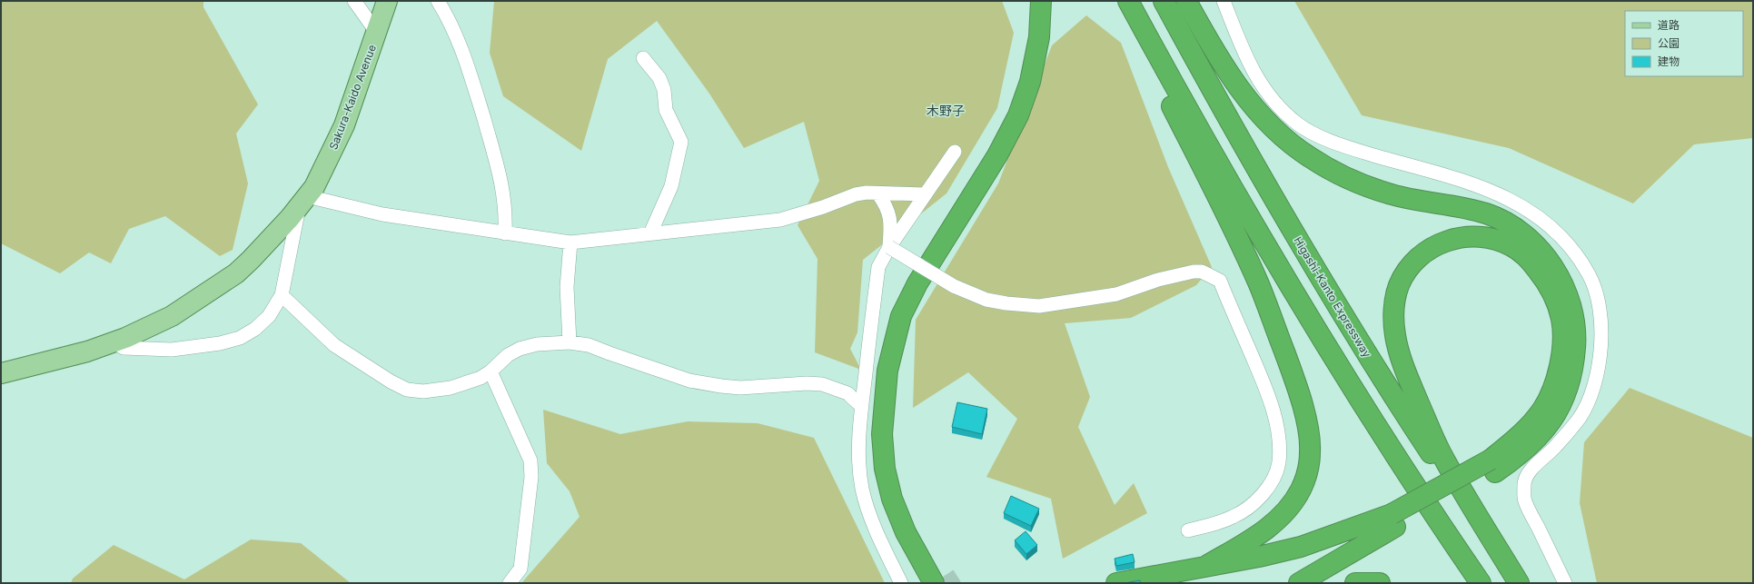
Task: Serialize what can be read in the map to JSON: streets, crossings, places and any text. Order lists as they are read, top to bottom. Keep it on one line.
{"streets":{"highway":["Higashi-Kanto Expressway"],"main road":["Sakura-Kaido Avenue"]},"districts":["木野子"],"legend":["道路","公園","建物"]}
